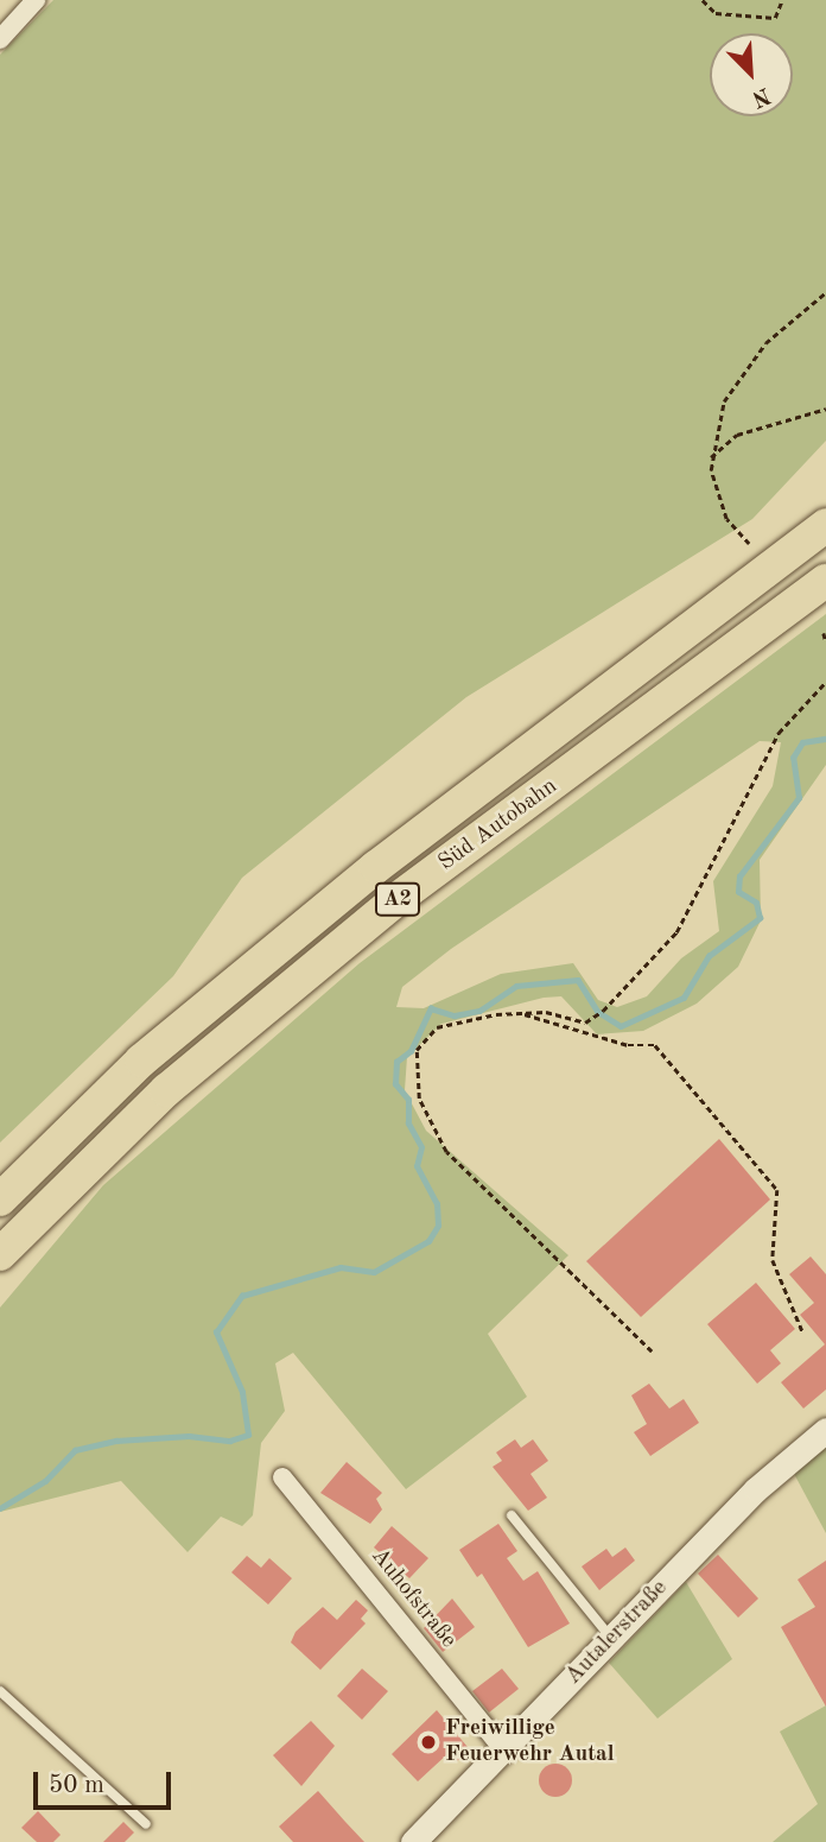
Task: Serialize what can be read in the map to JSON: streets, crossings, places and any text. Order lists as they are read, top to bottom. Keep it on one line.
{"streets":{"highway":["Süd Autobahn","A2"],"main road":["Autalerstraße"],"street":["Auhofstraße"]},"crossings":[["Auhofstraße","Autalerstraße"]],"places":["Freiwillige Feuerwehr Autal"],"scale_bar":"50 m","north":"bottom right"}
